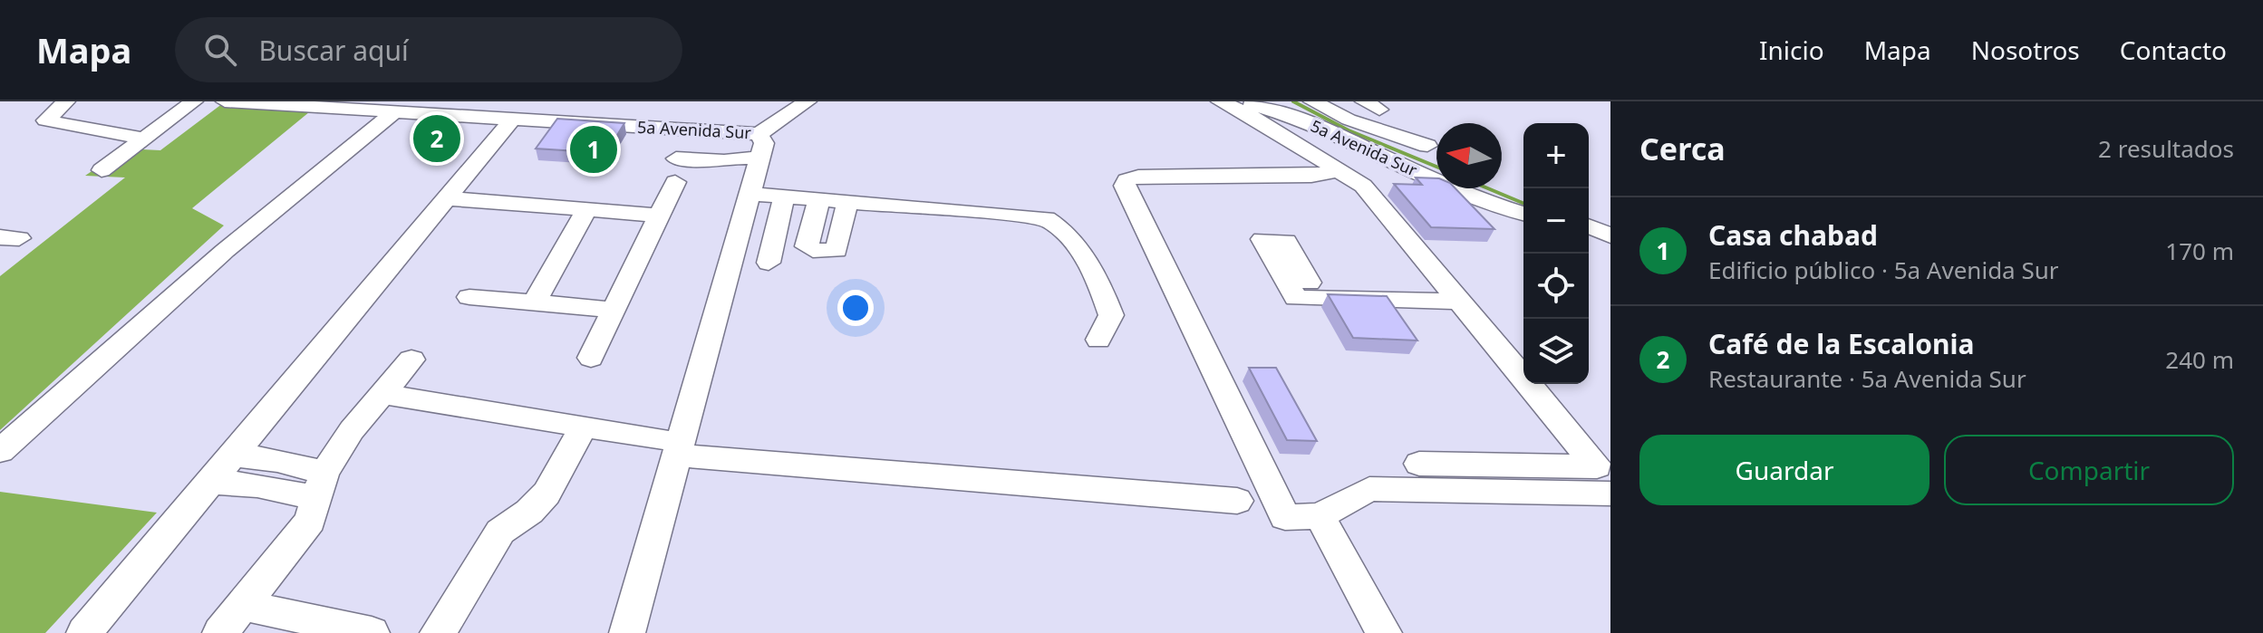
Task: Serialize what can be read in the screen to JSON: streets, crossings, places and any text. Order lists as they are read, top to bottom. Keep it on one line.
{"streets":{"street":["5a Avenida Sur"]},"north":"left","page":{"header":"Mapa","search":"Buscar aquí","nav":["Inicio","Mapa","Nosotros","Contacto"],"heading":["Cerca","2 resultados"],"pins":["2","1"],"map_buttons":["+","−"],"list":[{"mark":"1","name":"Casa chabad","note":"Edificio público · 5a Avenida Sur","value":"170 m"},{"mark":"2","name":"Café de la Escalonia","note":"Restaurante · 5a Avenida Sur","value":"240 m"}],"buttons":["Guardar","Compartir"]}}
